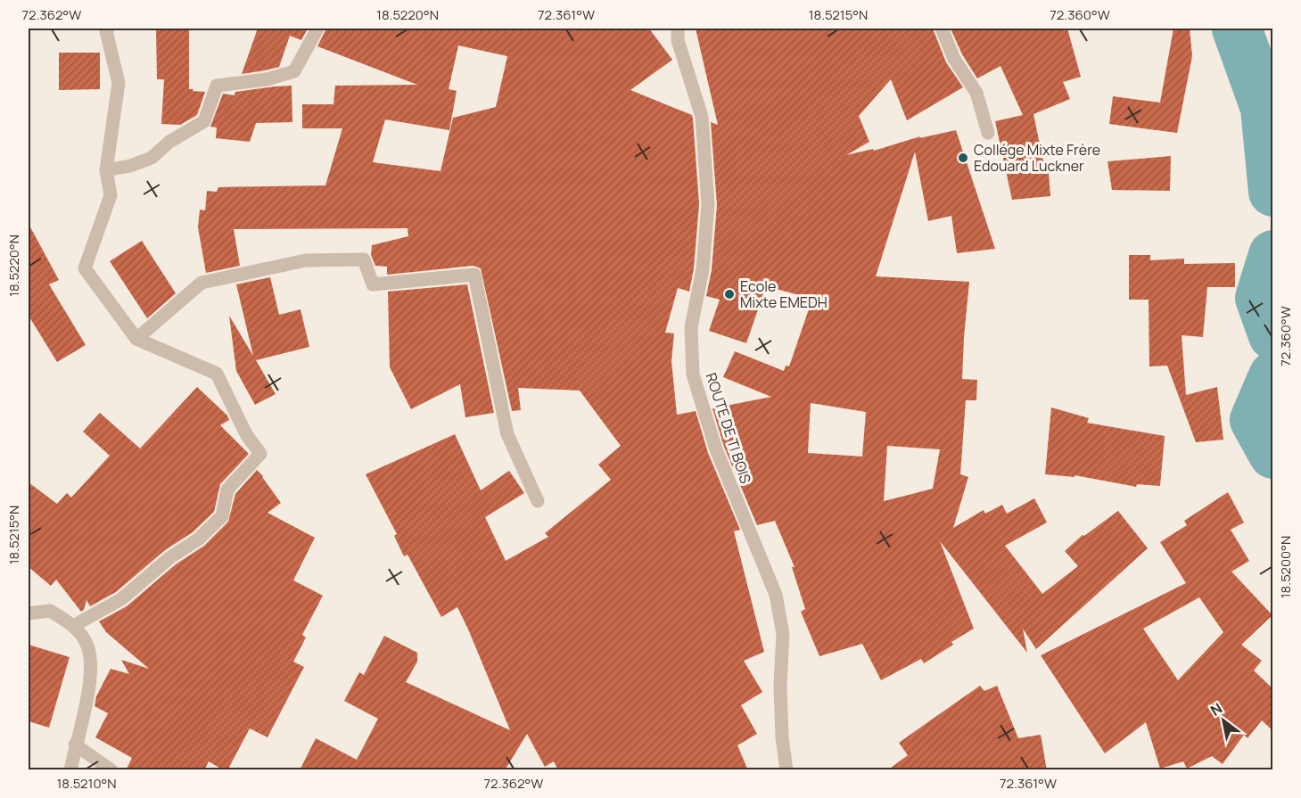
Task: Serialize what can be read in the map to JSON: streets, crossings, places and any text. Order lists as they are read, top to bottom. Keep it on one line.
{"streets":{"street":["ROUTE DE TI BOIS"]},"places":["Collége Mixte Frère Edouard Luckner","Ecole Mixte EMEDH"],"north":"top left","coordinates":["72.362°W","18.5220°N","72.361°W","18.5215°N","72.360°W","18.5200°N","18.5210°N"]}
